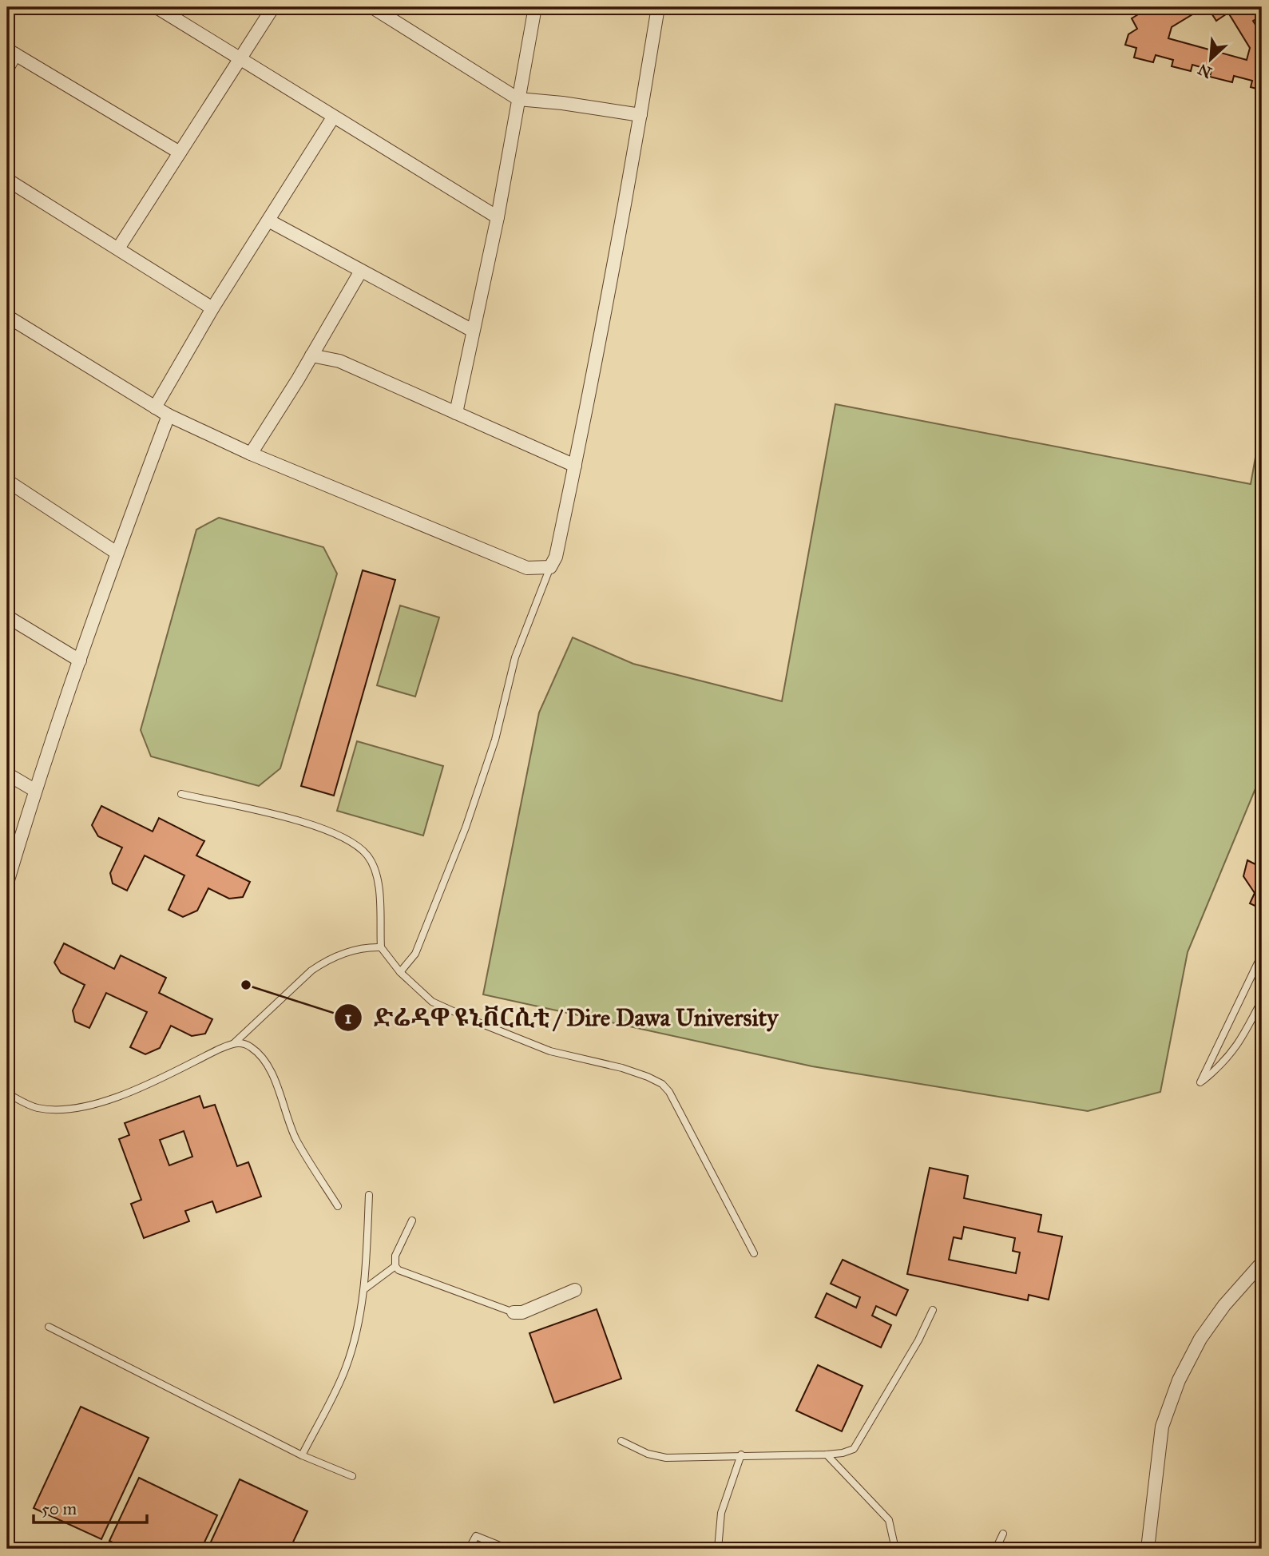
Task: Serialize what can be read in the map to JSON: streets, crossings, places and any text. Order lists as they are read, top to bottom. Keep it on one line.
{"places":["ድሬዳዋ ዩኒቨርሲቲ / Dire Dawa University"],"scale_bar":"50 m","north":"bottom left"}
